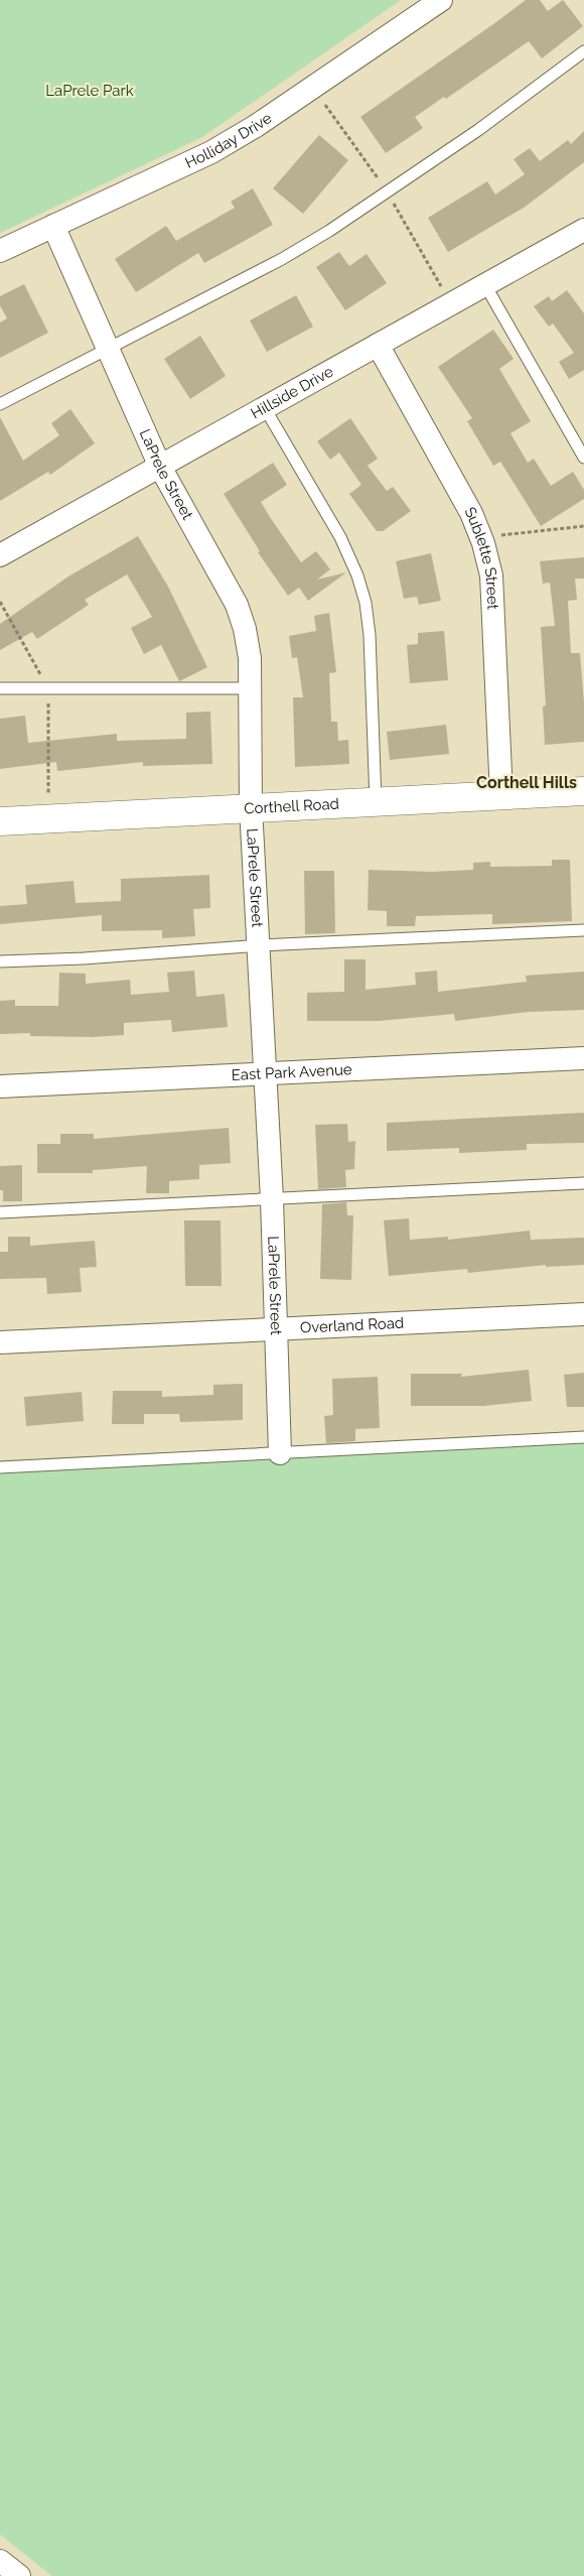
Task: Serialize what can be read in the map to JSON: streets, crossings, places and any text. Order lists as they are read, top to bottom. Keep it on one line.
{"streets":{"street":["Holliday Drive","Hillside Drive","LaPrele Street","Sublette Street","Corthell Road","East Park Avenue","Overland Road"]},"crossings":[["Holliday Drive","LaPrele Street"],["Hillside Drive","LaPrele Street"],["Hillside Drive","Sublette Street"],["LaPrele Street","Corthell Road"],["LaPrele Street","East Park Avenue"],["LaPrele Street","Overland Road"],["Sublette Street","Corthell Road"]],"districts":["Corthell Hills"],"parks":["LaPrele Park"]}
